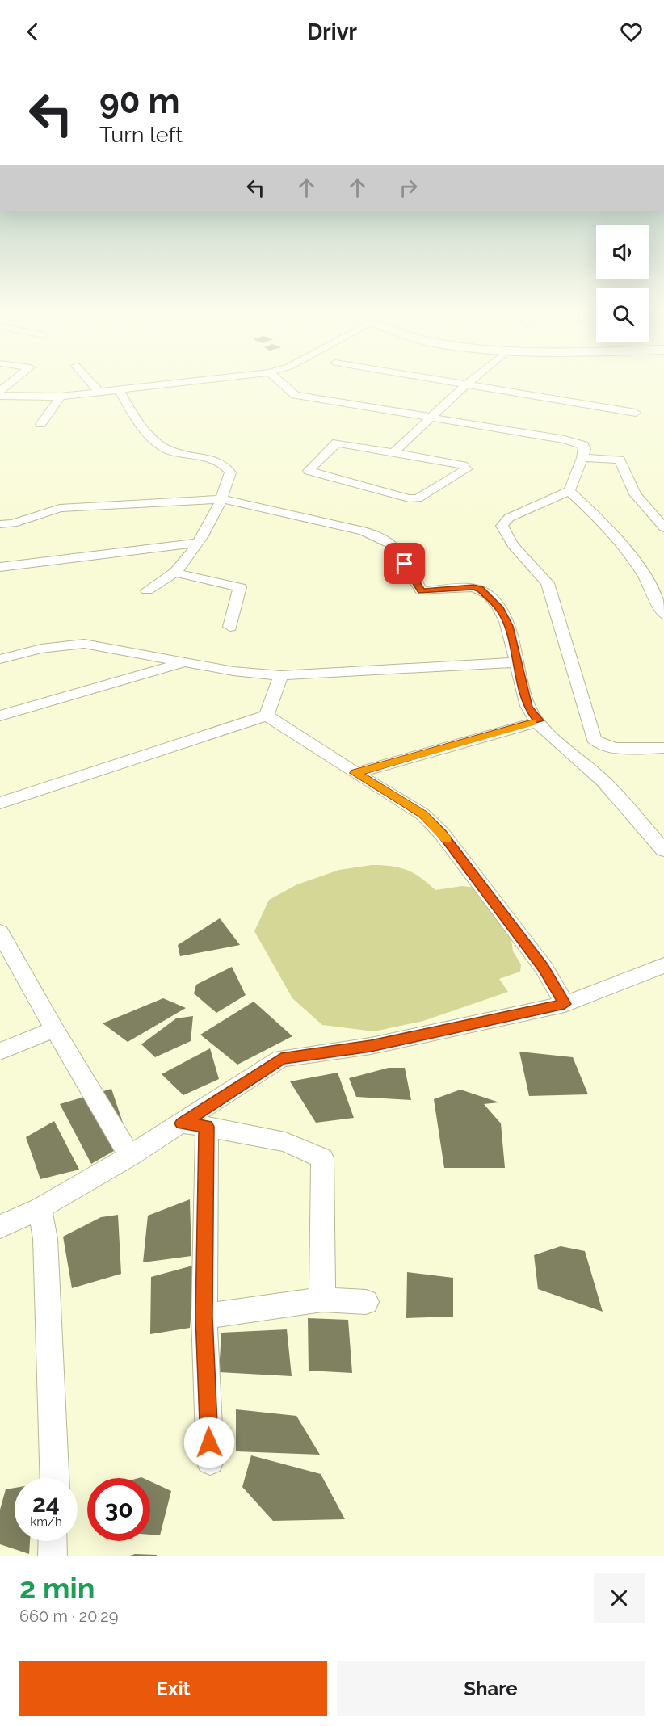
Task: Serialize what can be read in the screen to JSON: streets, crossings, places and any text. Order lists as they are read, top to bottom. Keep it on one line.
{"page":{"header":"Drivr","turn":["90 m","Turn left"],"speed":"24 km/h","limit":"30","heading":["2 min","660 m · 20:29"],"buttons":["Exit","Share"]}}
